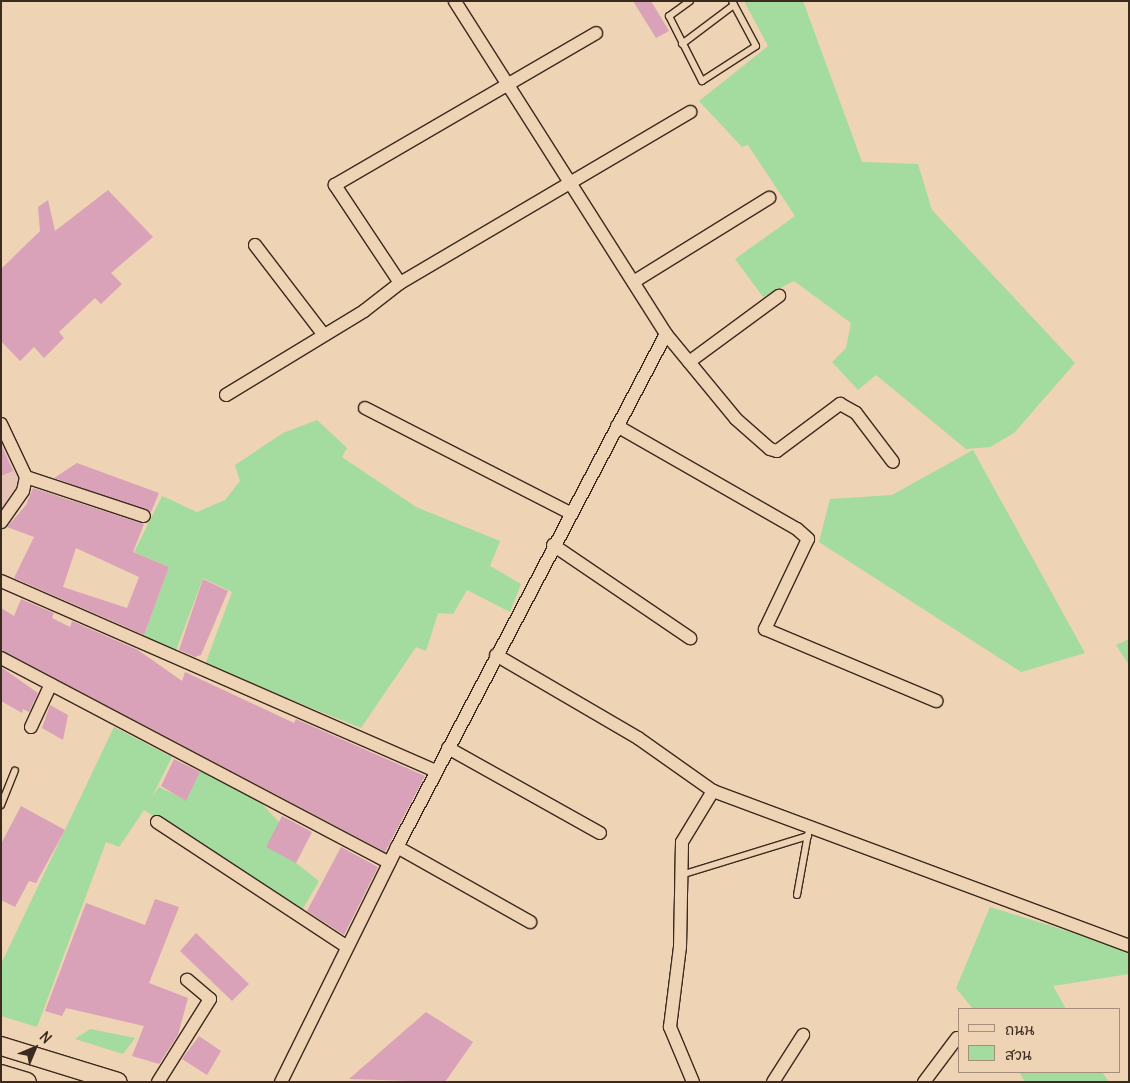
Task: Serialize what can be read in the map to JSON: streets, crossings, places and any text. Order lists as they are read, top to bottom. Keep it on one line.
{"legend":["ถนน","สวน"],"north":"top right"}
